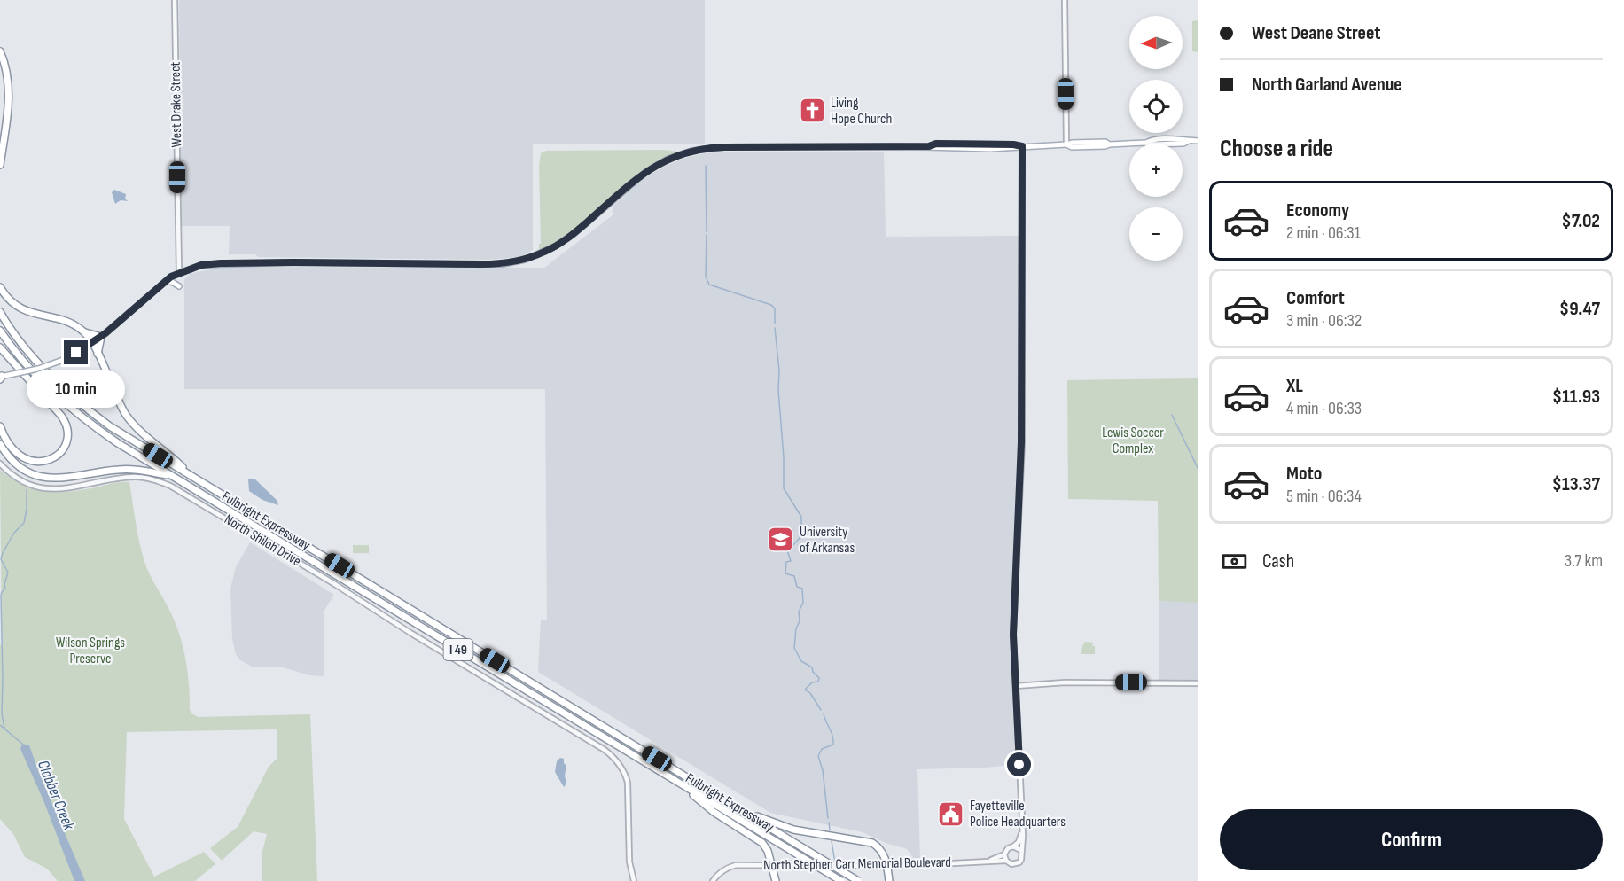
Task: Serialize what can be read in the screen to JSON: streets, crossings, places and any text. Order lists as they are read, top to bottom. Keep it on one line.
{"streets":{"highway":["Fulbright Expressway","I 49"],"street":["West Drake Street","North Shiloh Drive","North Stephen Carr Memorial Boulevard"]},"water":["Clabber Creek"],"parks":["Lewis Soccer Complex","Wilson Springs Preserve"],"places":{"church":["Living Hope Church"],"school or university":["University of Arkansas"],"public building":["Fayetteville Police Headquarters"]},"north":"left","page":{"banner":["West Deane Street","North Garland Avenue"],"map_buttons":["+","−"],"heading":"Choose a ride","list":[{"name":"Economy","note":"2 min · 06:31","value":"$7.02"},{"name":"Comfort","note":"3 min · 06:32","value":"$9.47"},{"name":"XL","note":"4 min · 06:33","value":"$11.93"},{"name":"Moto","note":"5 min · 06:34","value":"$13.37"}],"bubble":"10 min","pay":["Cash","3.7 km"],"buttons":"Confirm"}}
